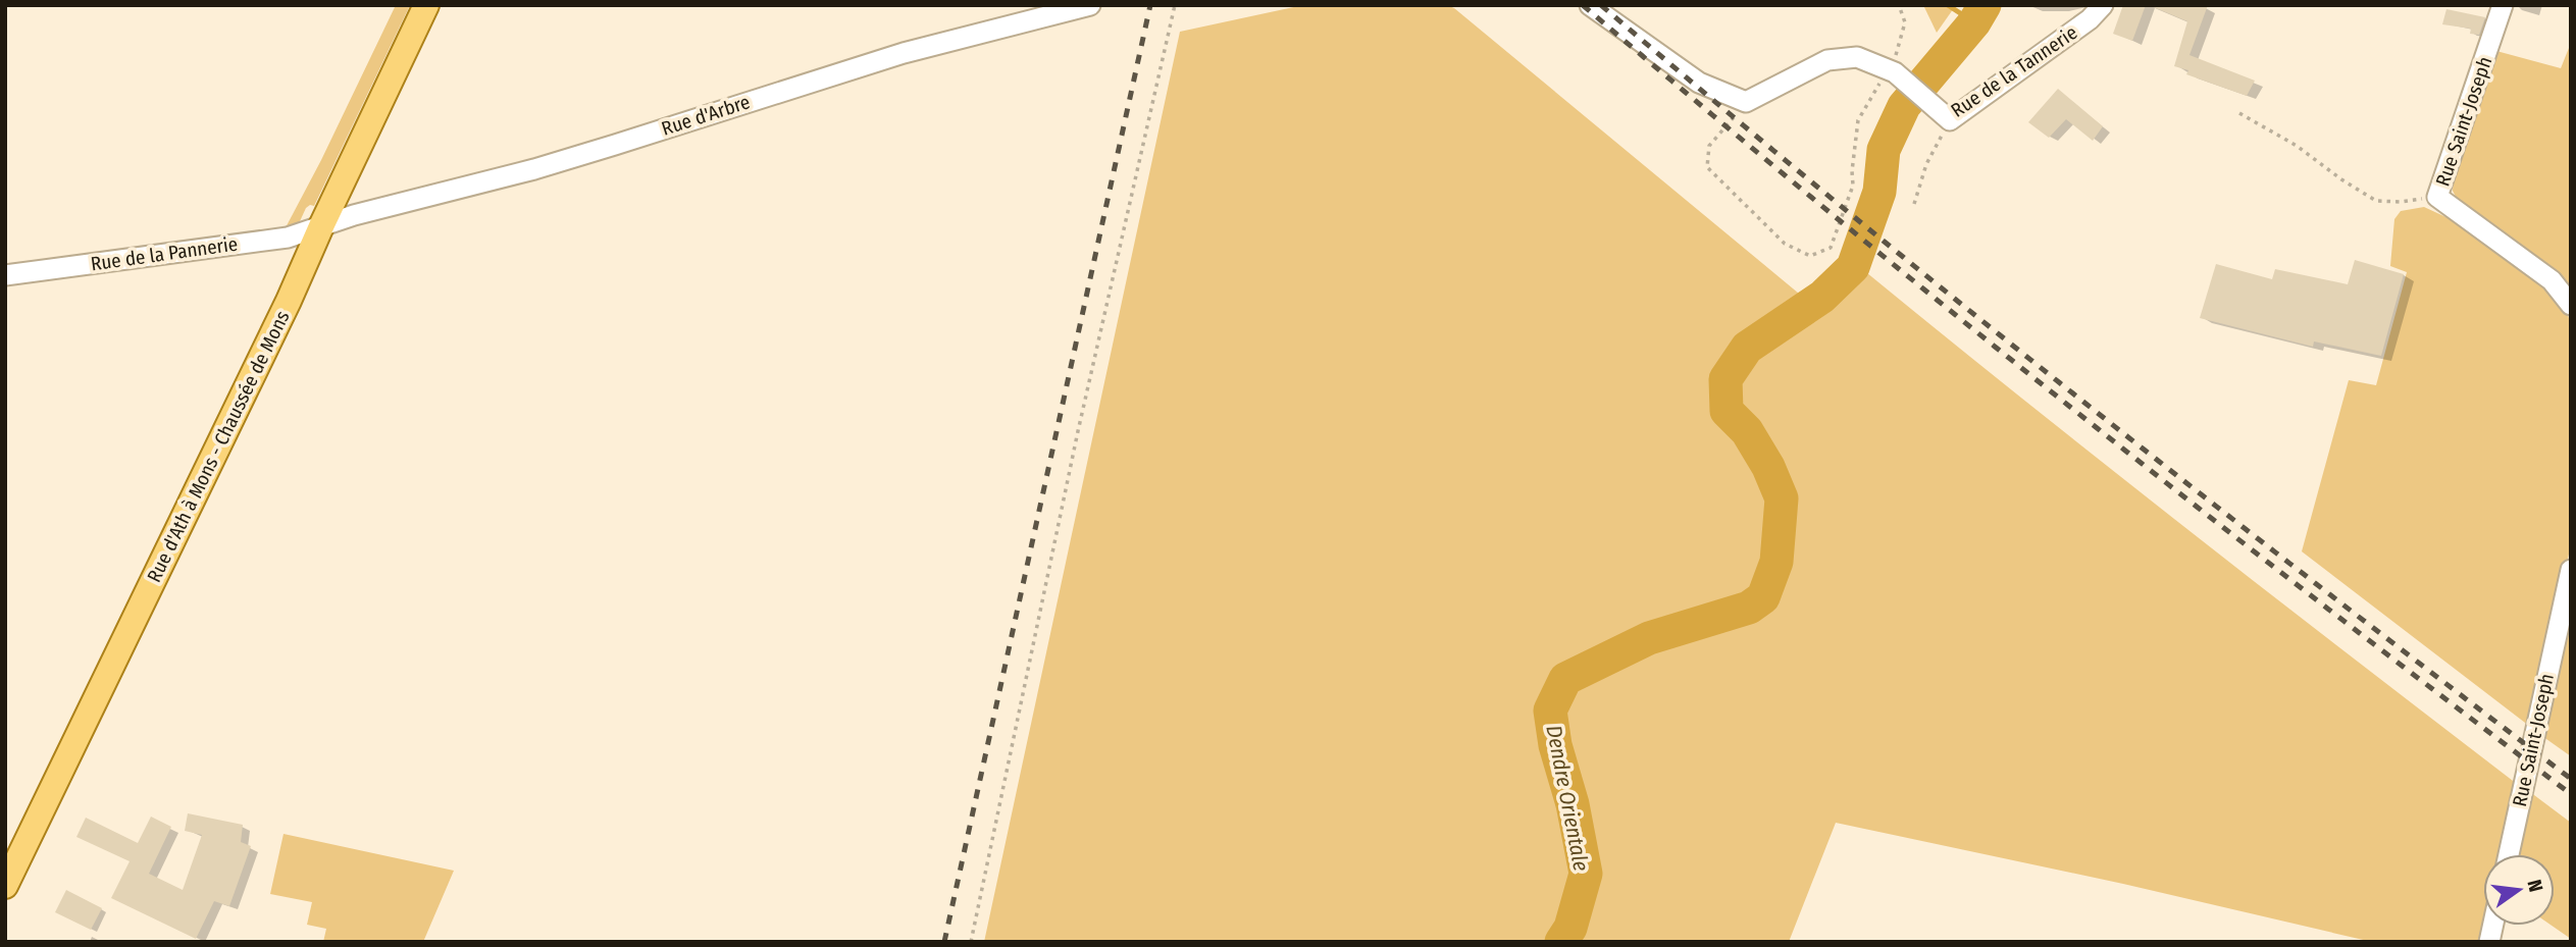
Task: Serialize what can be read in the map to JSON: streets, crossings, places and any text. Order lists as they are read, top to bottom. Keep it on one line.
{"streets":{"main road":["Rue d'Ath à Mons - Chaussée de Mons"],"street":["Rue de la Tannerie","Rue d'Arbre","Rue Saint-Joseph","Rue de la Pannerie"]},"crossings":[["Rue d'Arbre","Rue de la Pannerie"],["Rue d'Arbre","Rue d'Ath à Mons - Chaussée de Mons"],["Rue de la Pannerie","Rue d'Ath à Mons - Chaussée de Mons"]],"water":["Dendre Orientale"],"north":"right"}
